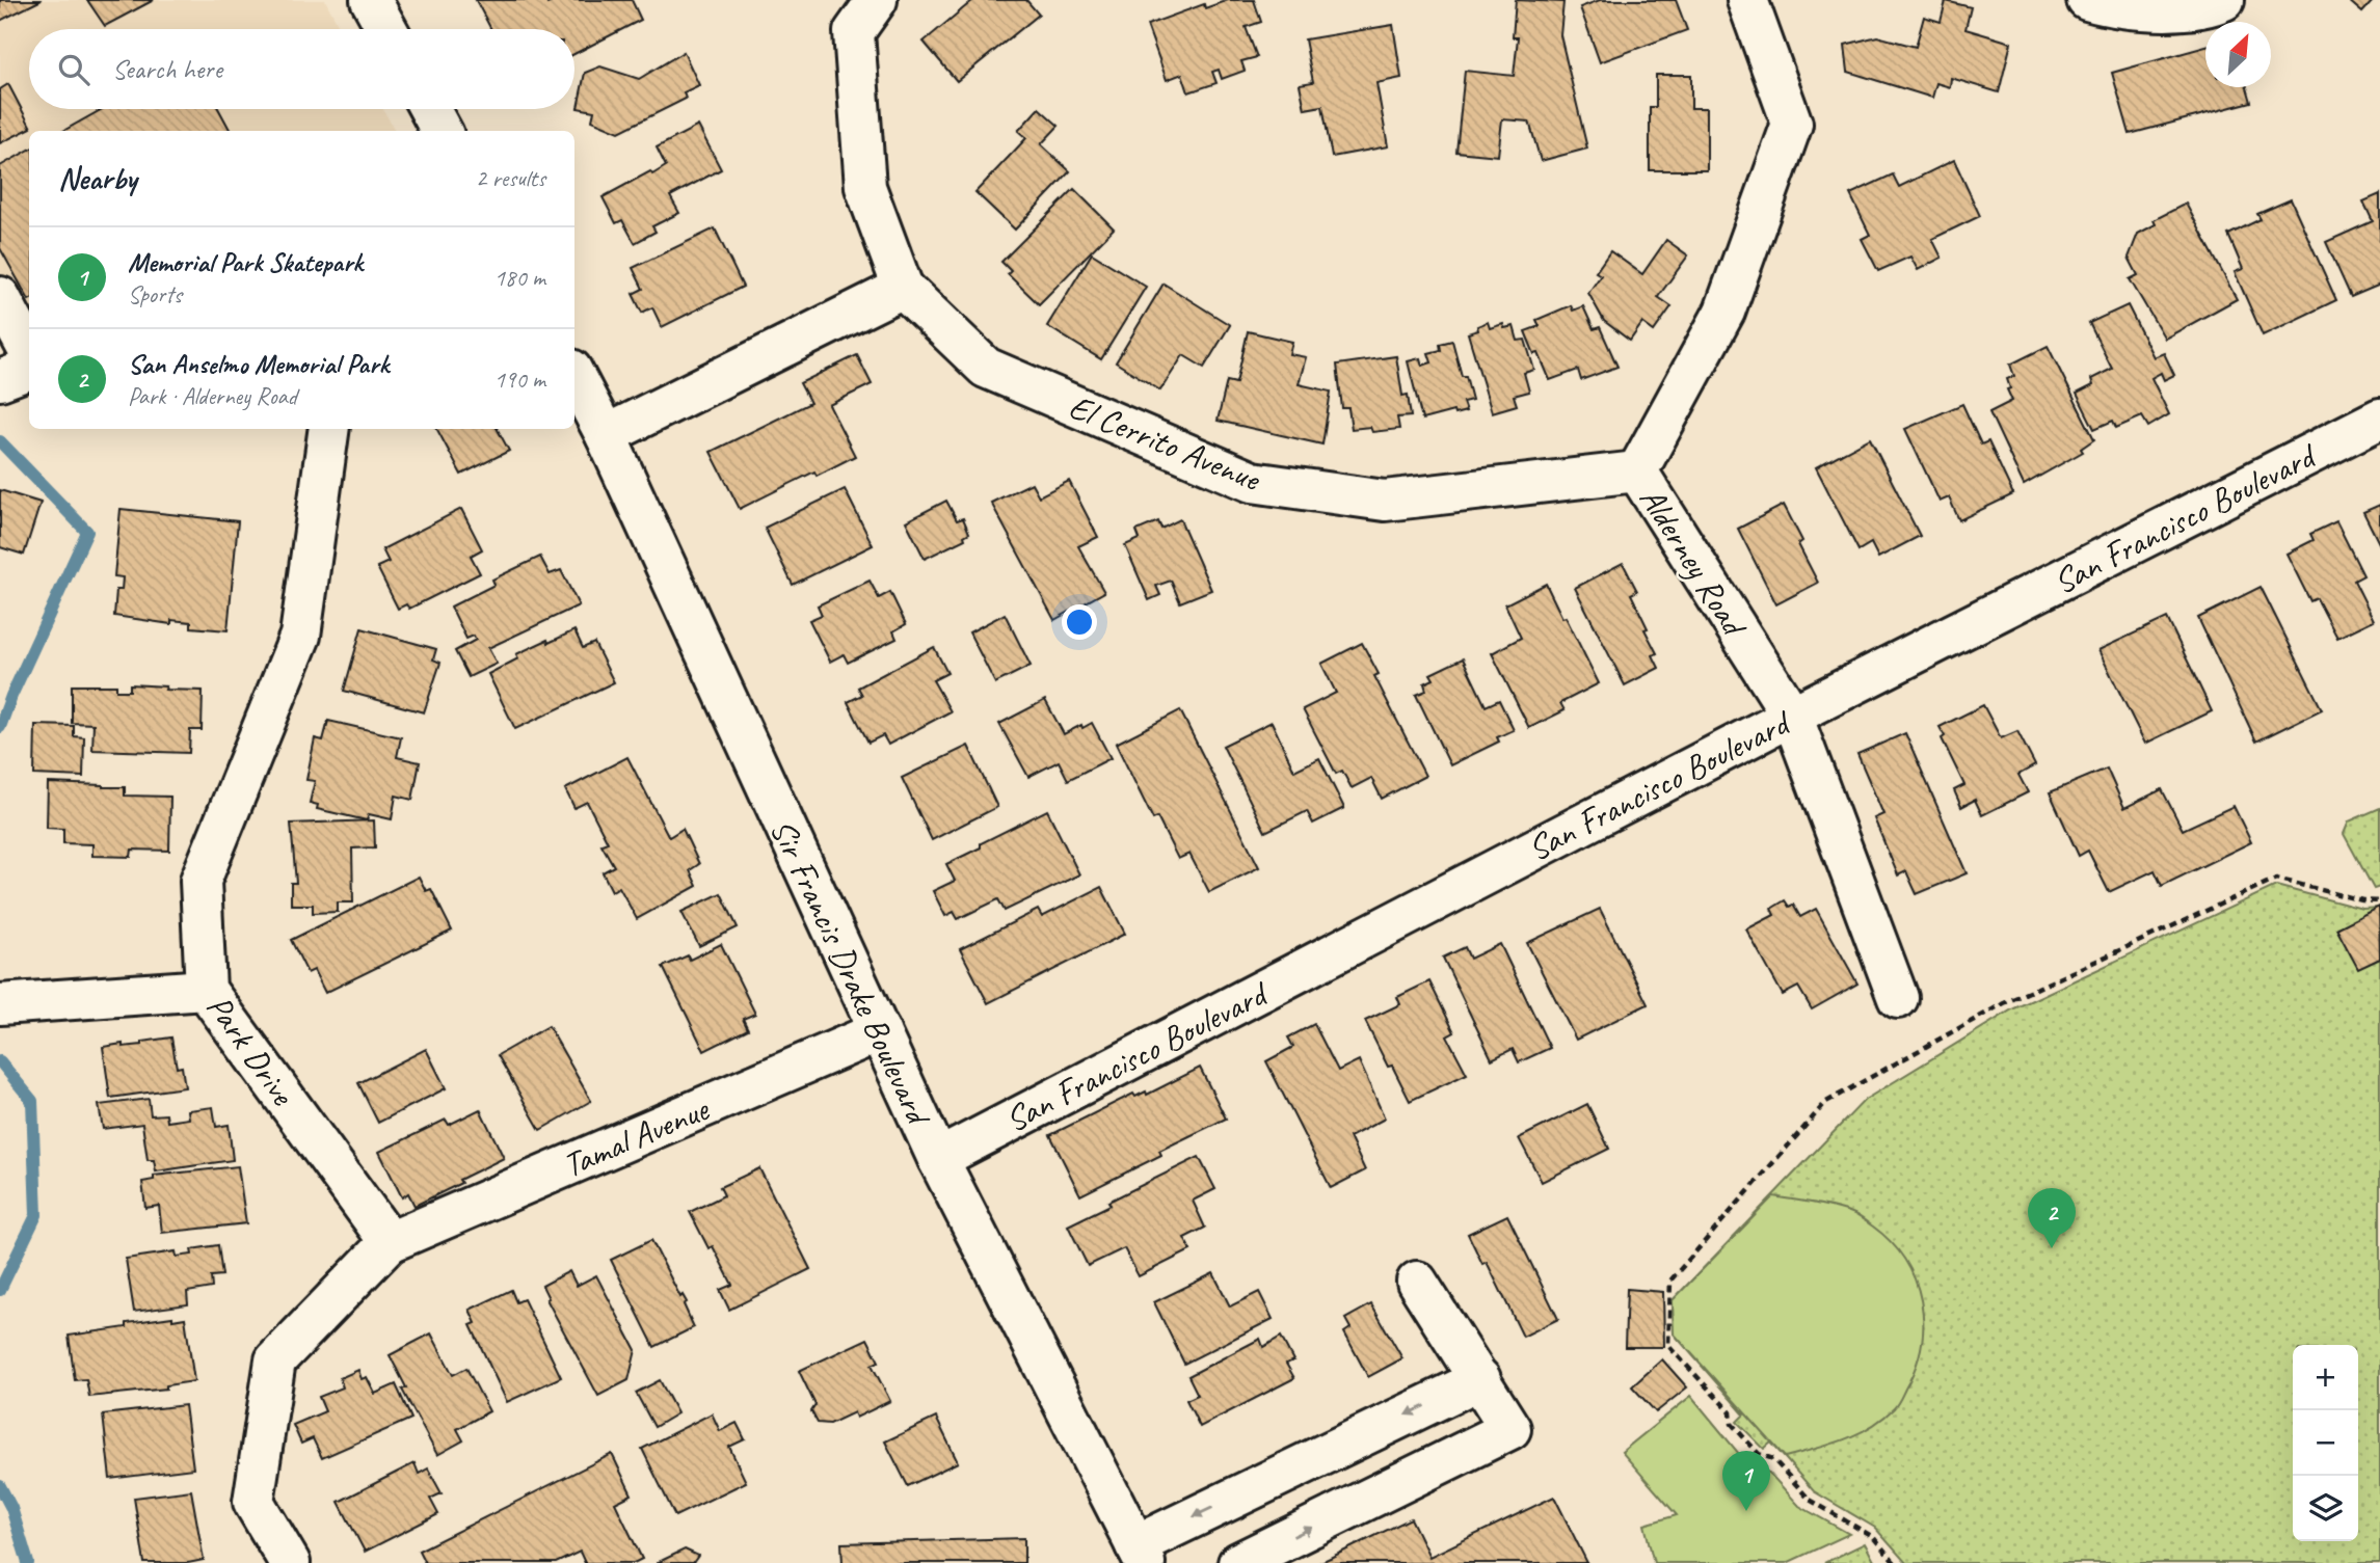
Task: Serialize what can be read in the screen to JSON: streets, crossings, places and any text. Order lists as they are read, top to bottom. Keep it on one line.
{"streets":{"street":["El Cerrito Avenue","San Francisco Boulevard","Alderney Road","Sir Francis Drake Boulevard","Park Drive","Tamal Avenue"]},"crossings":[["El Cerrito Avenue","Alderney Road"],["San Francisco Boulevard","Alderney Road"],["San Francisco Boulevard","Sir Francis Drake Boulevard"],["Sir Francis Drake Boulevard","Tamal Avenue"],["Park Drive","Tamal Avenue"]],"north":"top right","page":{"search":"Search here","heading":["Nearby","2 results"],"list":[{"mark":"1","name":"Memorial Park Skatepark","note":"Sports","value":"180 m"},{"mark":"2","name":"San Anselmo Memorial Park","note":"Park · Alderney Road","value":"190 m"}],"pins":["2","1"],"map_buttons":["+","−"]}}
